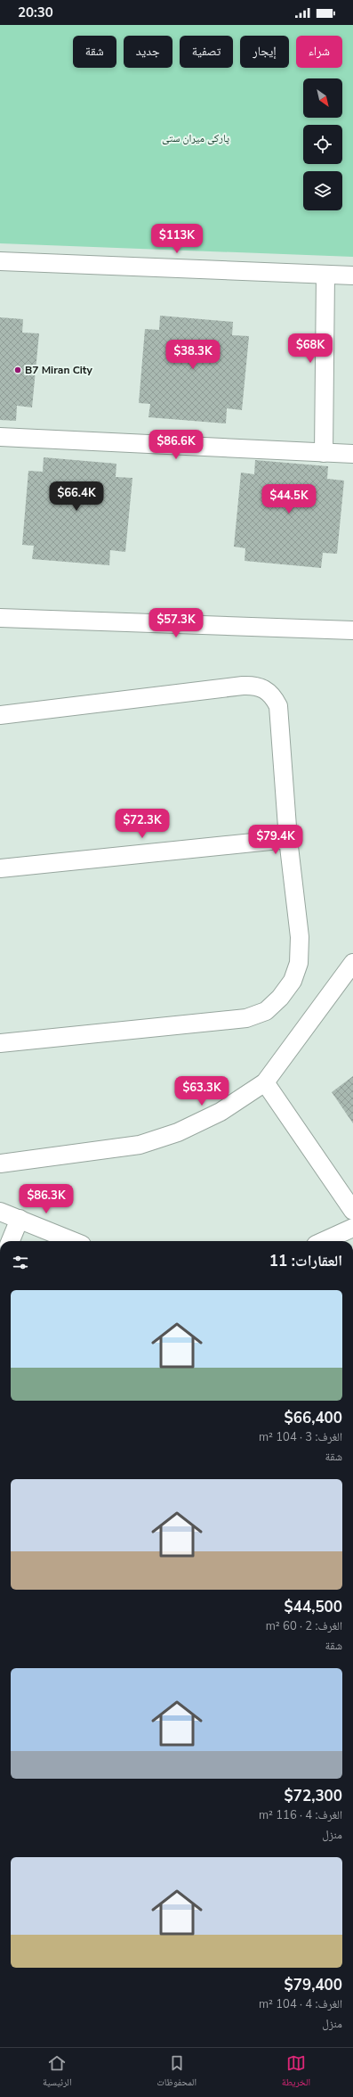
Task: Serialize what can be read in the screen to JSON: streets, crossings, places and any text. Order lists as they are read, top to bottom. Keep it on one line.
{"parks":["پارکی میران ستی"],"places":["B7 Miran City"],"north":"bottom right","page":{"status":"20:30","chip":["شراء","إيجار","تصفية","جديد","شقة"],"price":["$113K","$68K","$38.3K","$86.6K","$66.4K","$44.5K","$57.3K","$72.3K","$79.4K","$63.3K","$86.3K"],"heading":"العقارات: 11","list":[{"name":"$66,400","note":"الغرف: 3 · 104 m² · شقة"},{"name":"$44,500","note":"الغرف: 2 · 60 m² · شقة"},{"name":"$72,300","note":"الغرف: 4 · 116 m² · منزل"},{"name":"$79,400","note":"الغرف: 4 · 104 m² · منزل"}],"tabs":["الخريطة","المحفوظات","الرئيسية"]}}
